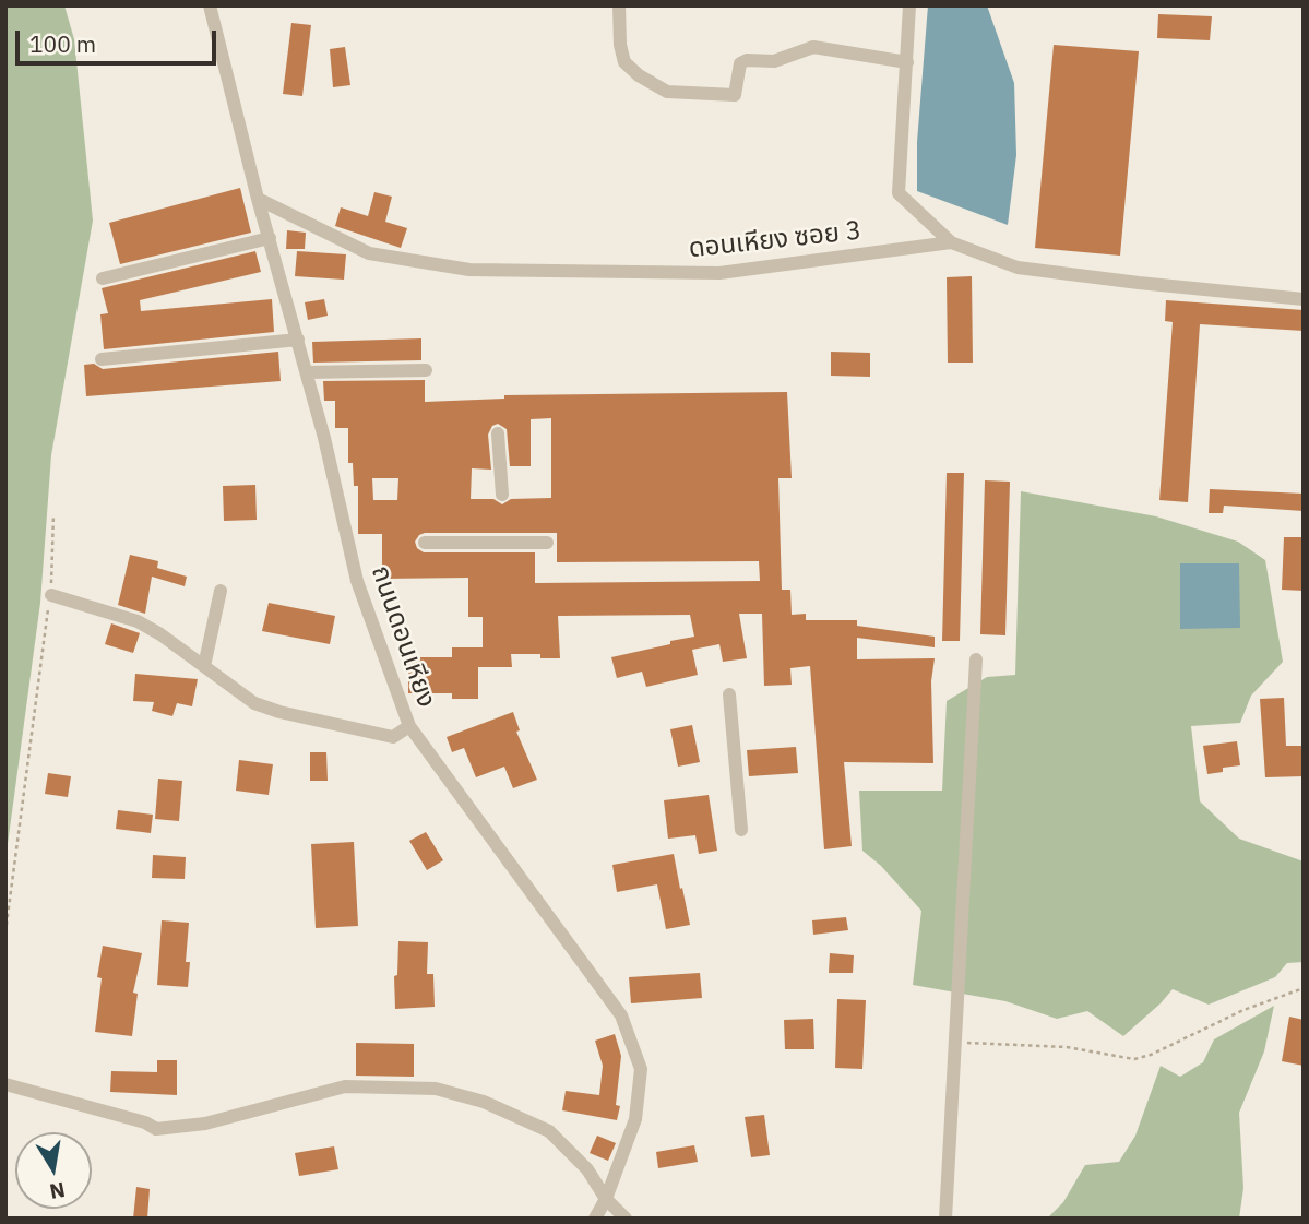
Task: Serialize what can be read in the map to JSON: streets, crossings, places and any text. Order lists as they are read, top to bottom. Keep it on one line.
{"streets":{"street":["ดอนเหียง ซอย 3","ถนนดอนเหียง"]},"crossings":[["ดอนเหียง ซอย 3","ถนนดอนเหียง"]],"scale_bar":"100 m","north":"bottom"}
